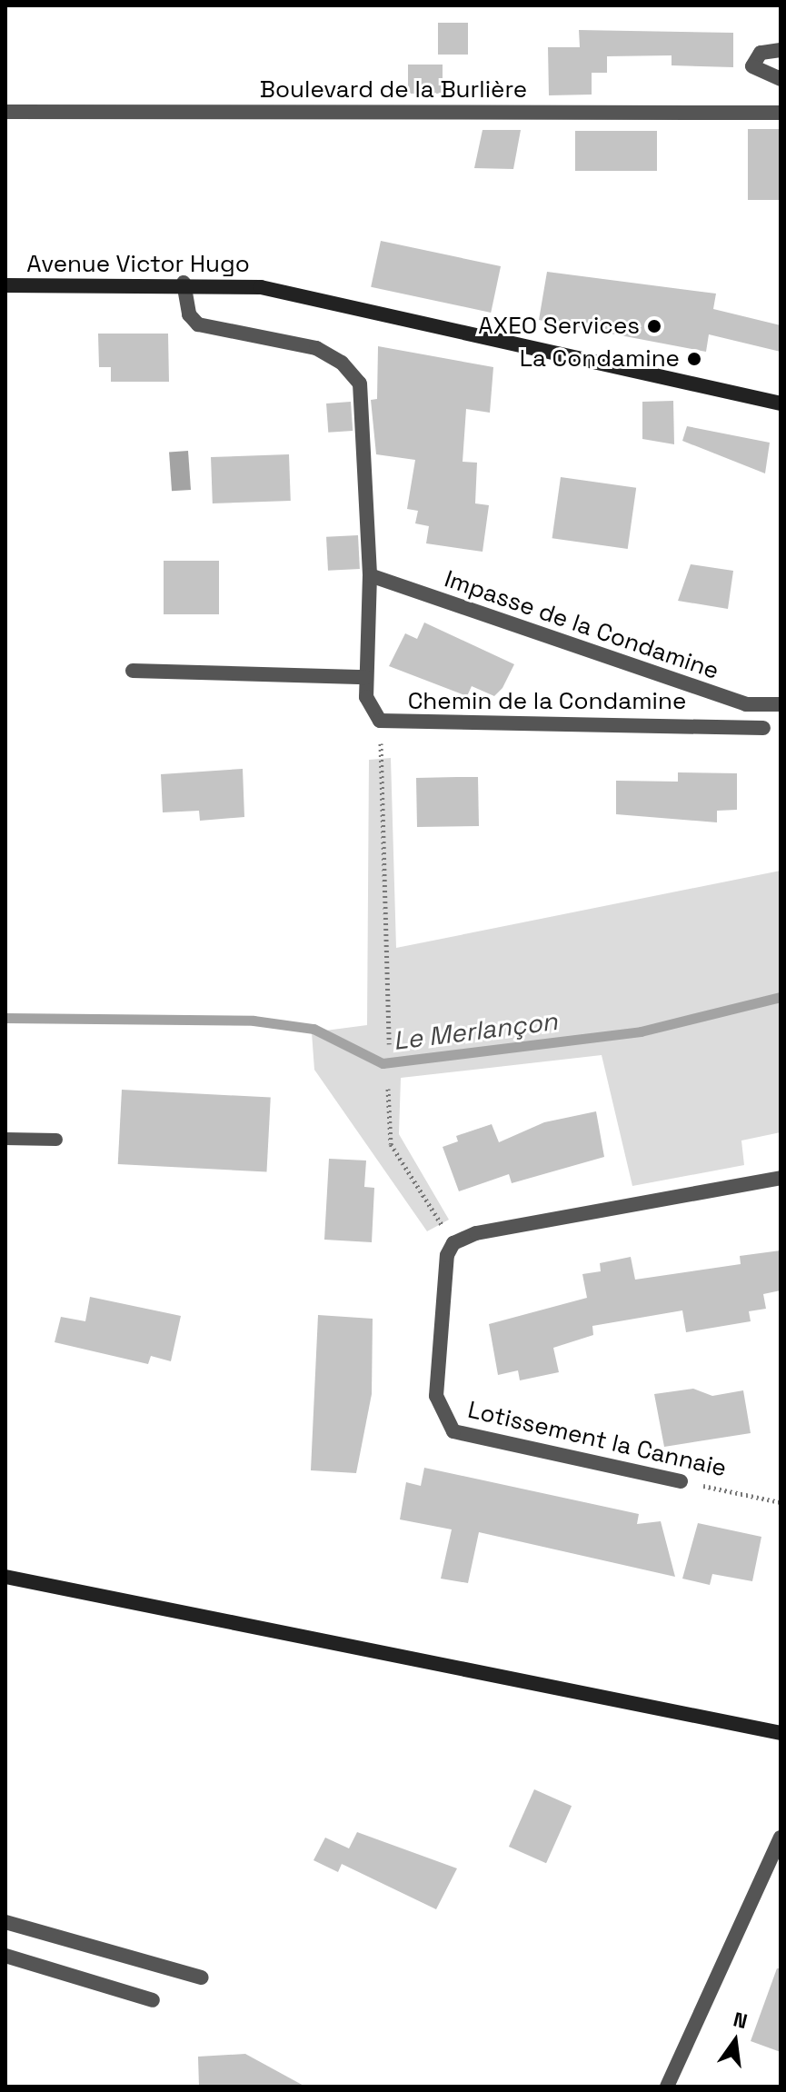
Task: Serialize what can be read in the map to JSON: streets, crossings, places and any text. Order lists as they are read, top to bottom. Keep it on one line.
{"streets":{"street":["Boulevard de la Burlière","Avenue Victor Hugo","Impasse de la Condamine","Chemin de la Condamine","Lotissement la Cannaie"]},"crossings":[["Avenue Victor Hugo","Chemin de la Condamine"],["Impasse de la Condamine","Chemin de la Condamine"]],"water":["Le Merlançon"],"places":["AXEO Services","La Condamine"],"north":"top"}
